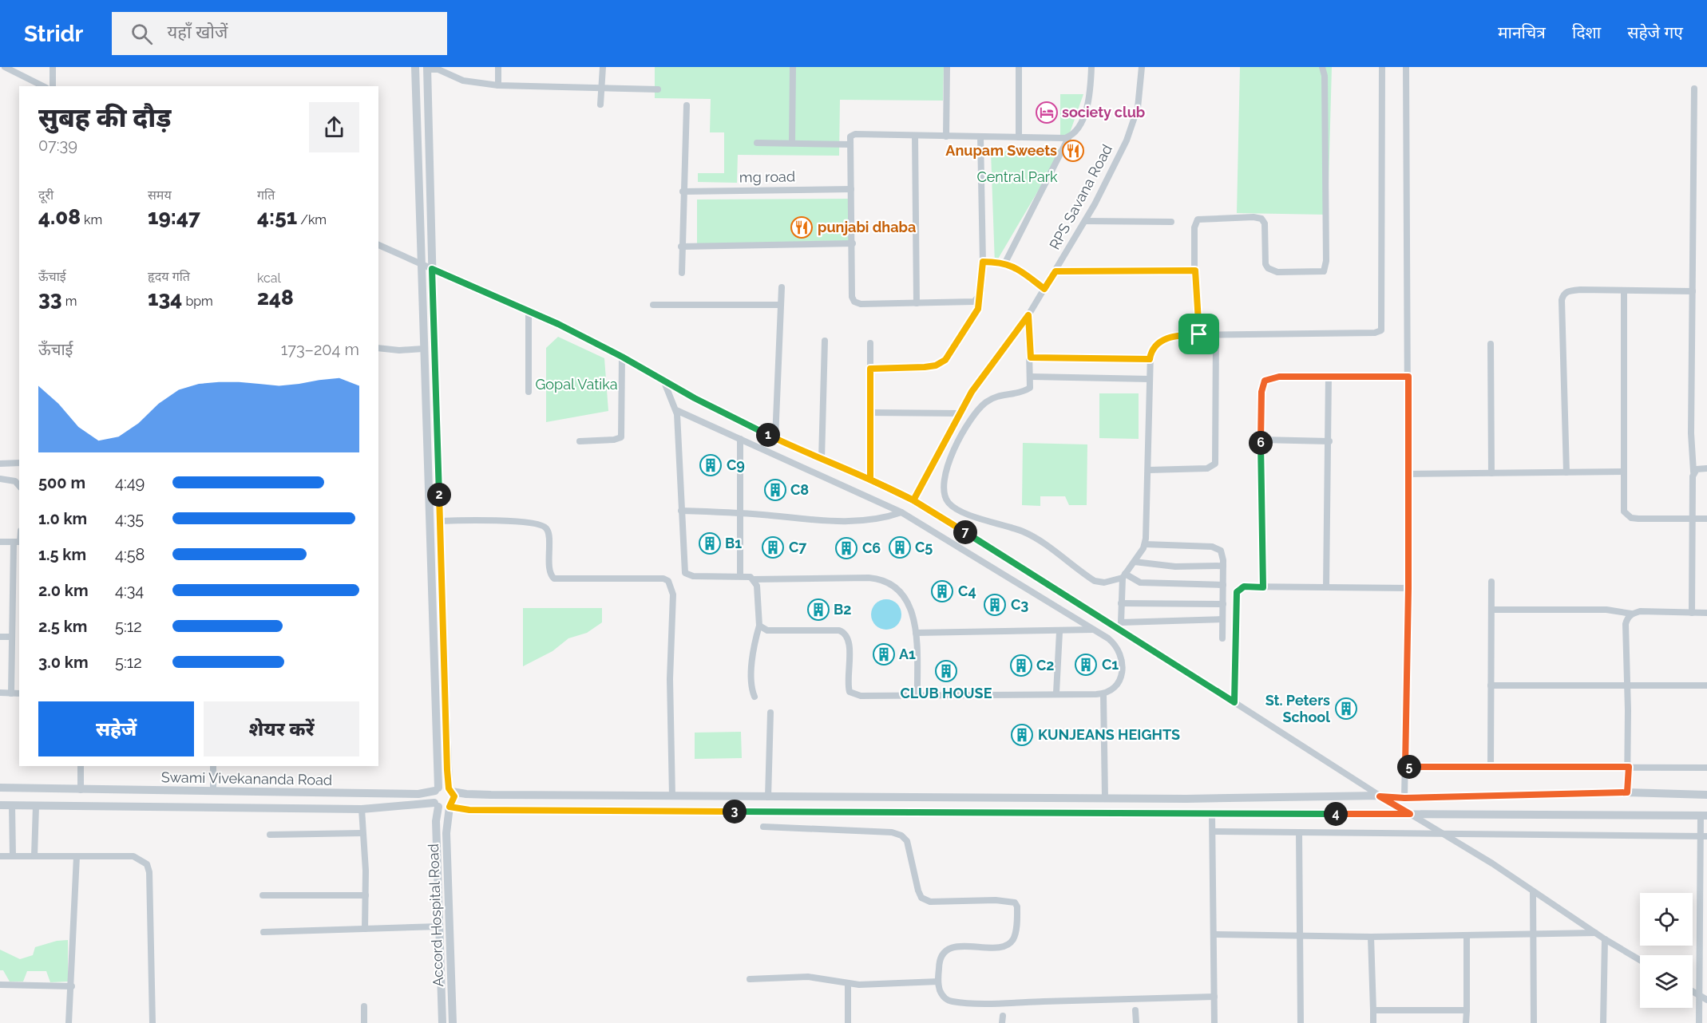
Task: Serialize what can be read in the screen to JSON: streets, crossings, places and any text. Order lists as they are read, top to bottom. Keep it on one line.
{"streets":{"street":["mg road","RPS Savana Road","Swami Vivekananda Road","Accord Hospital Road"]},"crossings":[["Swami Vivekananda Road","Accord Hospital Road"]],"parks":["Central Park","Gopal Vatika"],"places":{"hotel":["society club"],"restaurant":["Anupam Sweets","punjabi dhaba"],"building":["C9","C8","B1","C7","C5","C6","C4","C3","B2","A1","C1","C2","CLUB HOUSE","St. Peters School","KUNJEANS HEIGHTS"]},"page":{"header":"Stridr","search":"यहाँ खोजें","nav":["मानचित्र","दिशा","सहेजे गए"],"heading":["सुबह की दौड़","07:39"],"stats":[["दूरी","4.08 km"],["समय","19:47"],["गति","4:51 /km"],["ऊँचाई","33 m"],["हृदय गति","134 bpm"],["kcal","248"]],"chart":["ऊँचाई","173–204 m"],"pins":["1","6","2","7","5","3","4"],"list":[{"name":"500 m","note":"4:49"},{"name":"1.0 km","note":"4:35"},{"name":"1.5 km","note":"4:58"},{"name":"2.0 km","note":"4:34"},{"name":"2.5 km","note":"5:12"},{"name":"3.0 km","note":"5:12"}],"buttons":["सहेजें","शेयर करें"]}}
